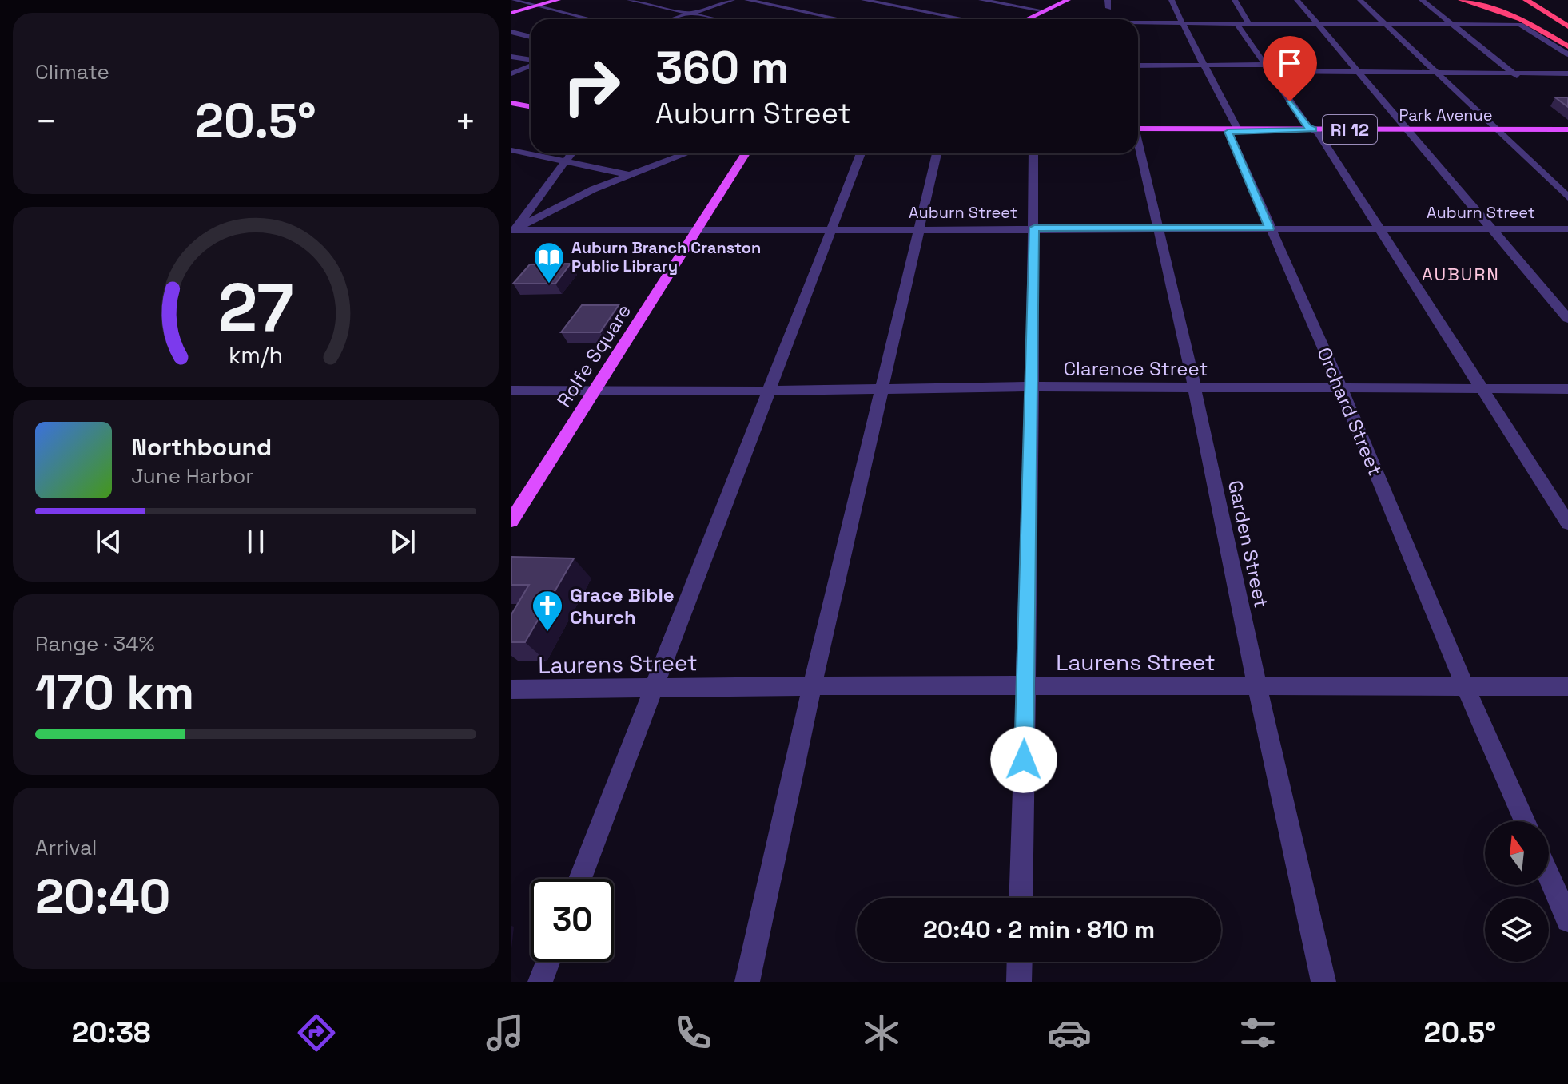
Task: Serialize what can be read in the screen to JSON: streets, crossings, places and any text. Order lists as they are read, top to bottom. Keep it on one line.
{"streets":{"main road":["Park Avenue","RI 12","Rolfe Square"],"street":["Auburn Street","Clarence Street","Orchard Street","Garden Street","Laurens Street"]},"crossings":[["Park Avenue","Orchard Street"],["Auburn Street","Rolfe Square"],["Auburn Street","Orchard Street"],["Auburn Street","Garden Street"],["Rolfe Square","Clarence Street"],["Clarence Street","Orchard Street"],["Clarence Street","Garden Street"],["Orchard Street","Laurens Street"],["Garden Street","Laurens Street"]],"districts":["AUBURN"],"places":{"library":["Auburn Branch Cranston Public Library"],"church":["Grace Bible Church"]},"north":"top","page":{"tile":["Climate",["Range · 34%","170 km"],["Arrival","20:40"]],"turn":["360 m","Auburn Street"],"heat":["−","20.5°","+"],"song":["Northbound","June Harbor"],"limit":"30","trip":"20:40 · 2 min · 810 m","tabs":["20:38","20.5°"],"gauge":["27","km/h"]}}
